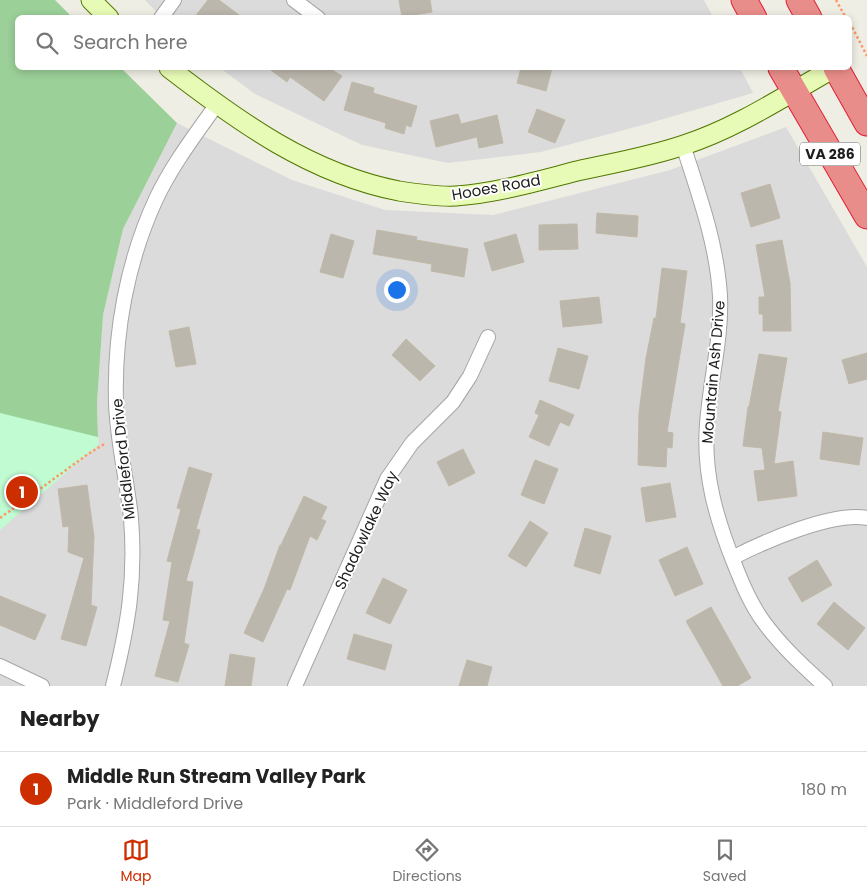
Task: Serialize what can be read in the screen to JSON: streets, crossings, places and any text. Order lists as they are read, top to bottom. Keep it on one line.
{"streets":{"highway":["VA 286"],"street":["Hooes Road","Mountain Ash Drive","Middleford Drive","Shadowlake Way"]},"crossings":[["VA 286","Hooes Road"],["Hooes Road","Mountain Ash Drive"],["Hooes Road","Middleford Drive"]],"page":{"search":"Search here","pins":"1","heading":"Nearby","list":[{"mark":"1","name":"Middle Run Stream Valley Park","note":"Park · Middleford Drive","value":"180 m"}],"nav":["Map","Directions","Saved"]}}
